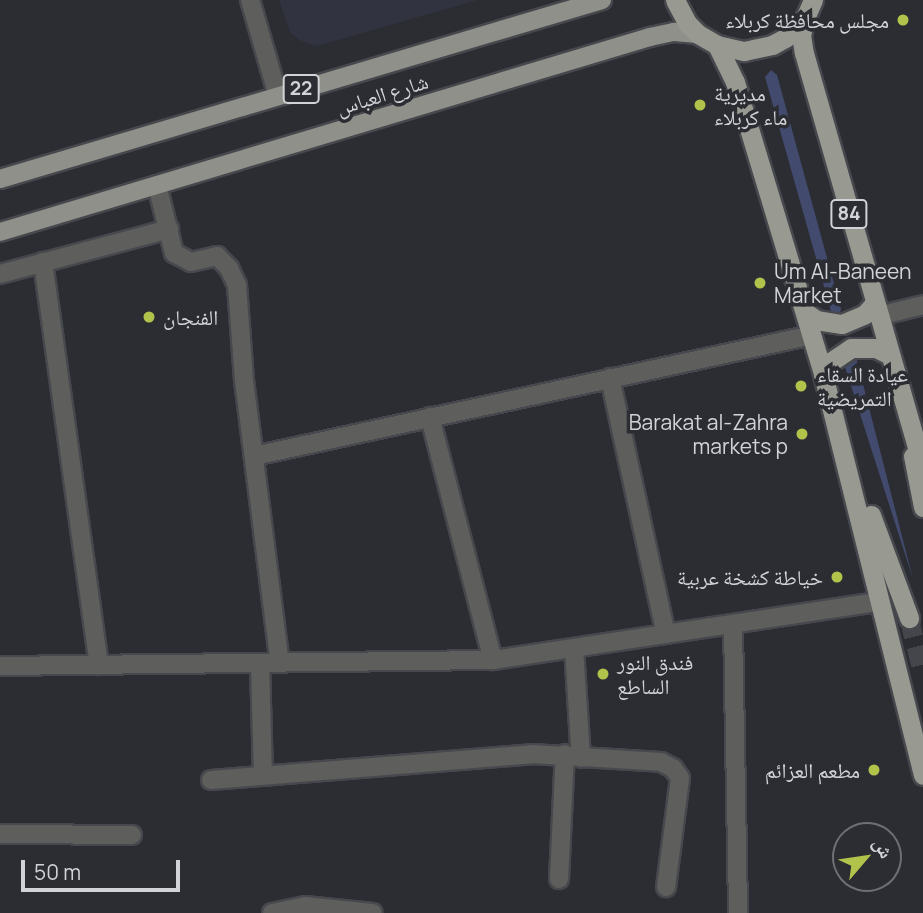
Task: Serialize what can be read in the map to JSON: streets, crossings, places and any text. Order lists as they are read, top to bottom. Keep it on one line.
{"streets":{"highway":["84"],"main road":["22","شارع العباس"]},"crossings":[["شارع العباس","84"]],"places":["مجلس محافظة كربلاء","مديرية ماء كربلاء","Um Al-Baneen Market","الفنجان","عيادة السقاء التمريضية","Barakat al-Zahra markets p","خياطة كشخة عربية","فندق النور الساطع","مطعم العزائم"],"scale_bar":"50 m","north":"top right"}
